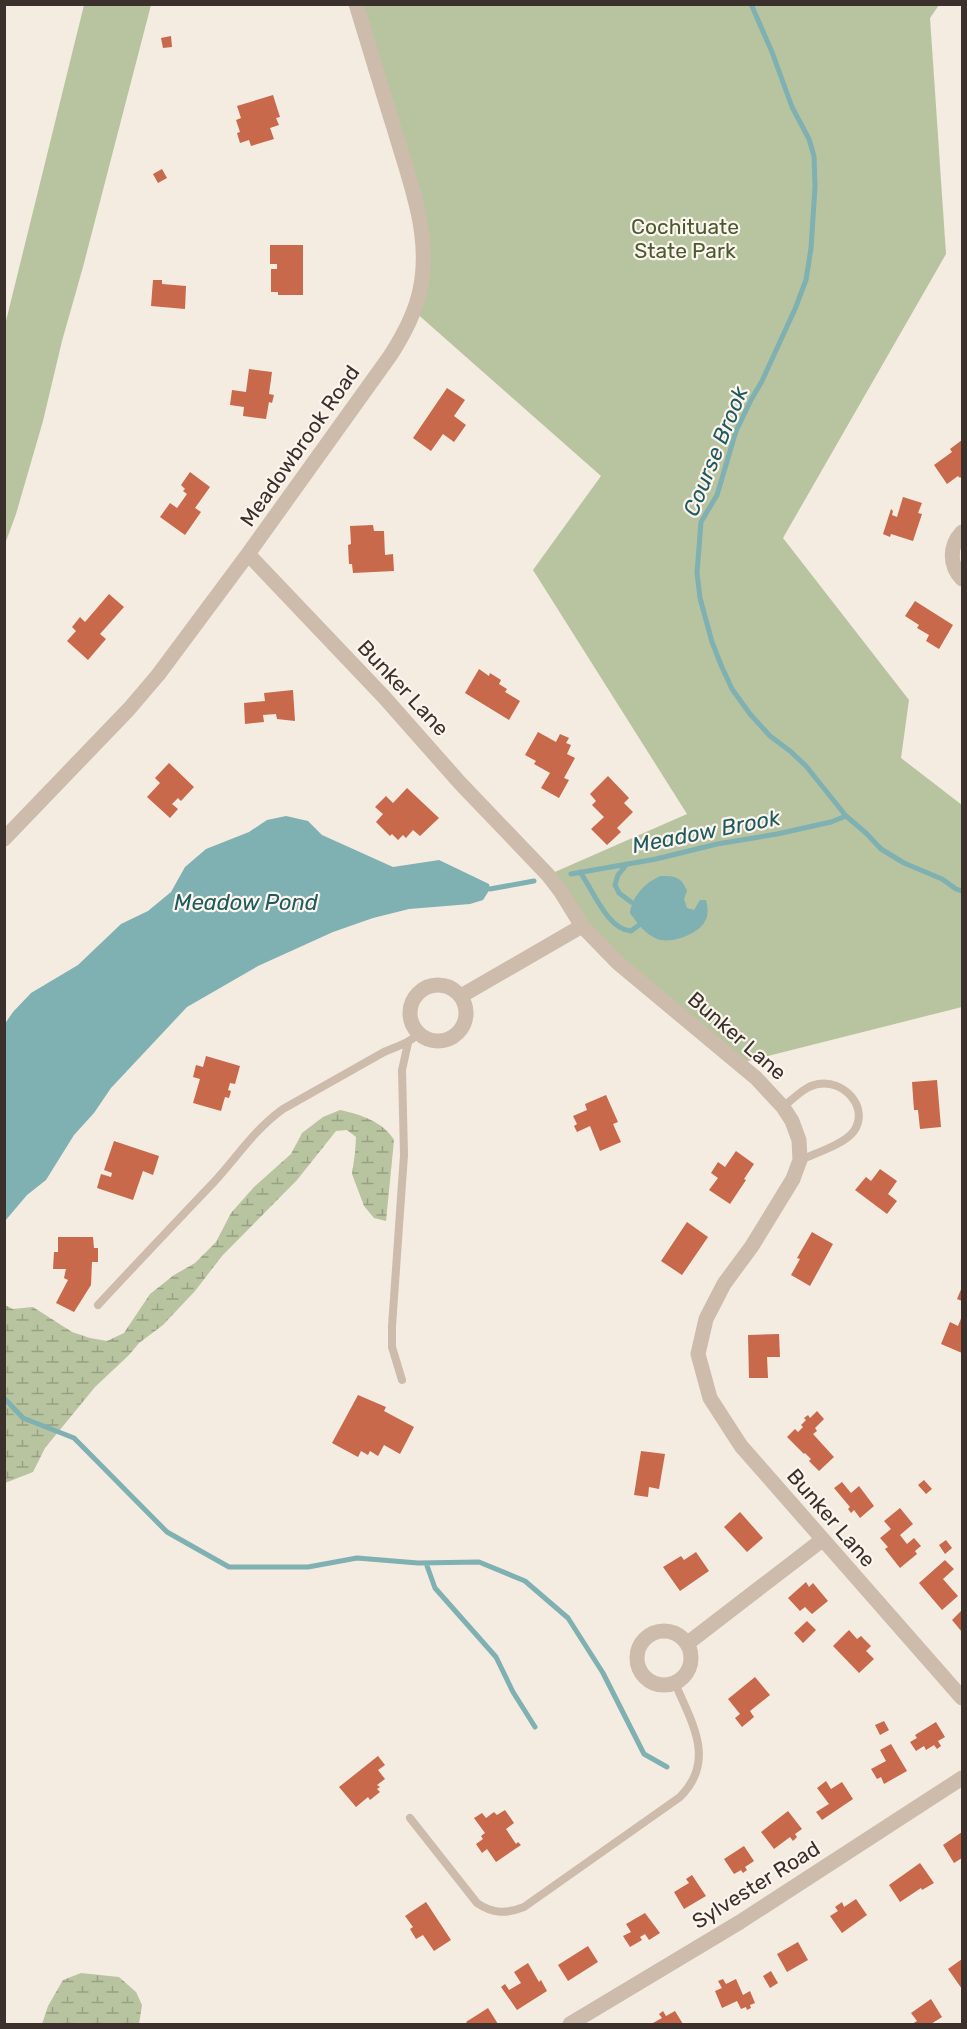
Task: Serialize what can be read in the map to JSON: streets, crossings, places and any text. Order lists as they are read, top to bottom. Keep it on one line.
{"streets":{"street":["Meadowbrook Road","Bunker Lane","Sylvester Road"]},"crossings":[["Meadowbrook Road","Bunker Lane"]],"water":["Course Brook","Meadow Brook","Meadow Pond"],"parks":["Cochituate State Park"]}
